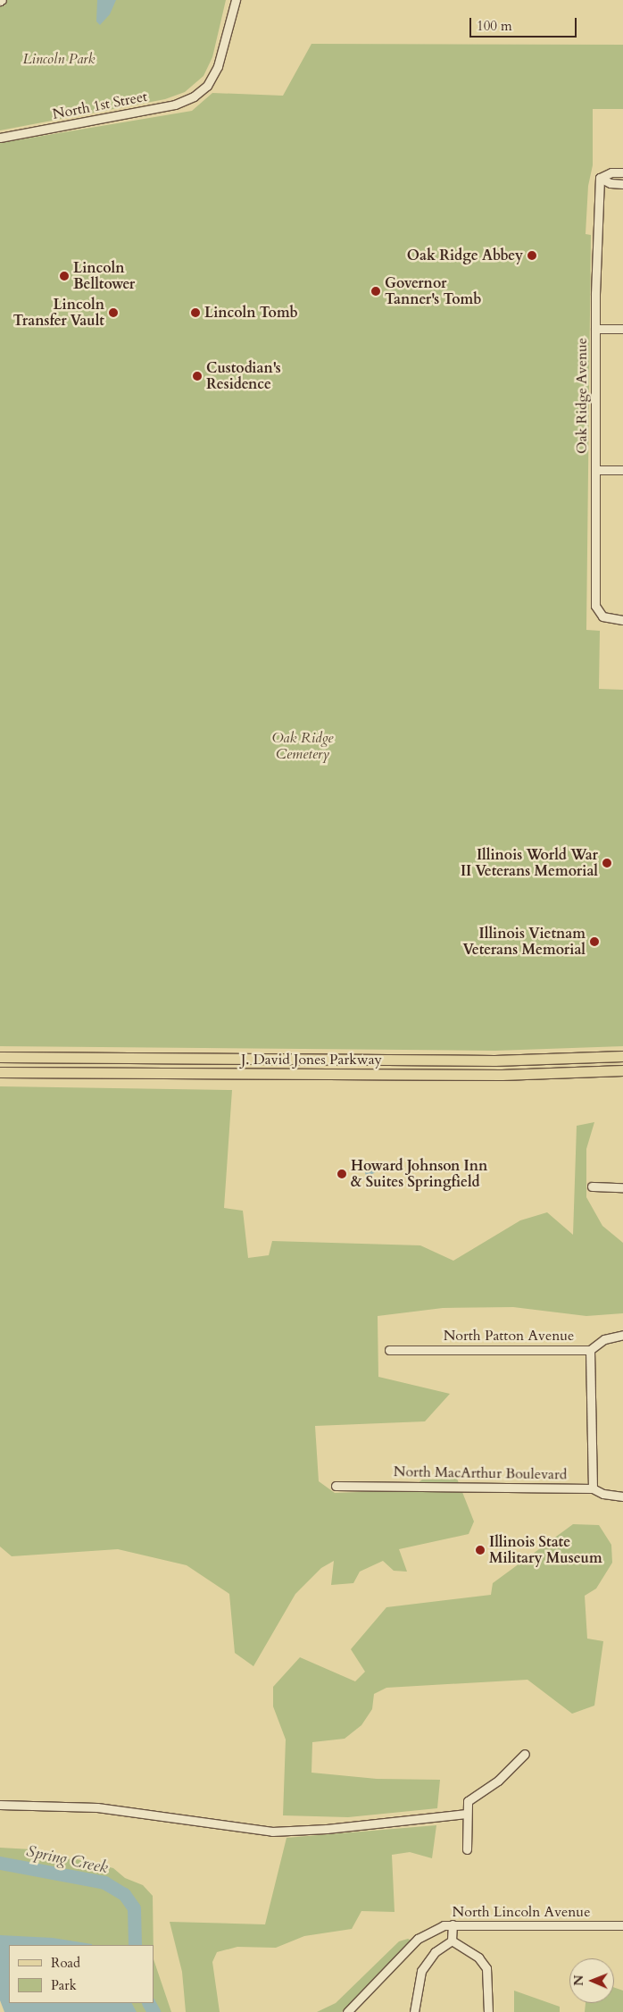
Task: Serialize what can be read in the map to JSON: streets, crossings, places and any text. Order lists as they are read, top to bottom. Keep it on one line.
{"streets":{"main road":["J. David Jones Parkway"],"street":["North 1st Street","Oak Ridge Avenue","North Patton Avenue","North MacArthur Boulevard","North Lincoln Avenue"]},"water":["Spring Creek"],"parks":["Lincoln Park","Oak Ridge Cemetery"],"places":["Oak Ridge Abbey","Lincoln Belltower","Governor Tanner's Tomb","Lincoln Transfer Vault","Lincoln Tomb","Custodian's Residence","Illinois World War II Veterans Memorial","Illinois Vietnam Veterans Memorial","Howard Johnson Inn & Suites Springfield","Illinois State Military Museum"],"legend":["Road","Park"],"scale_bar":"100 m","north":"left"}
